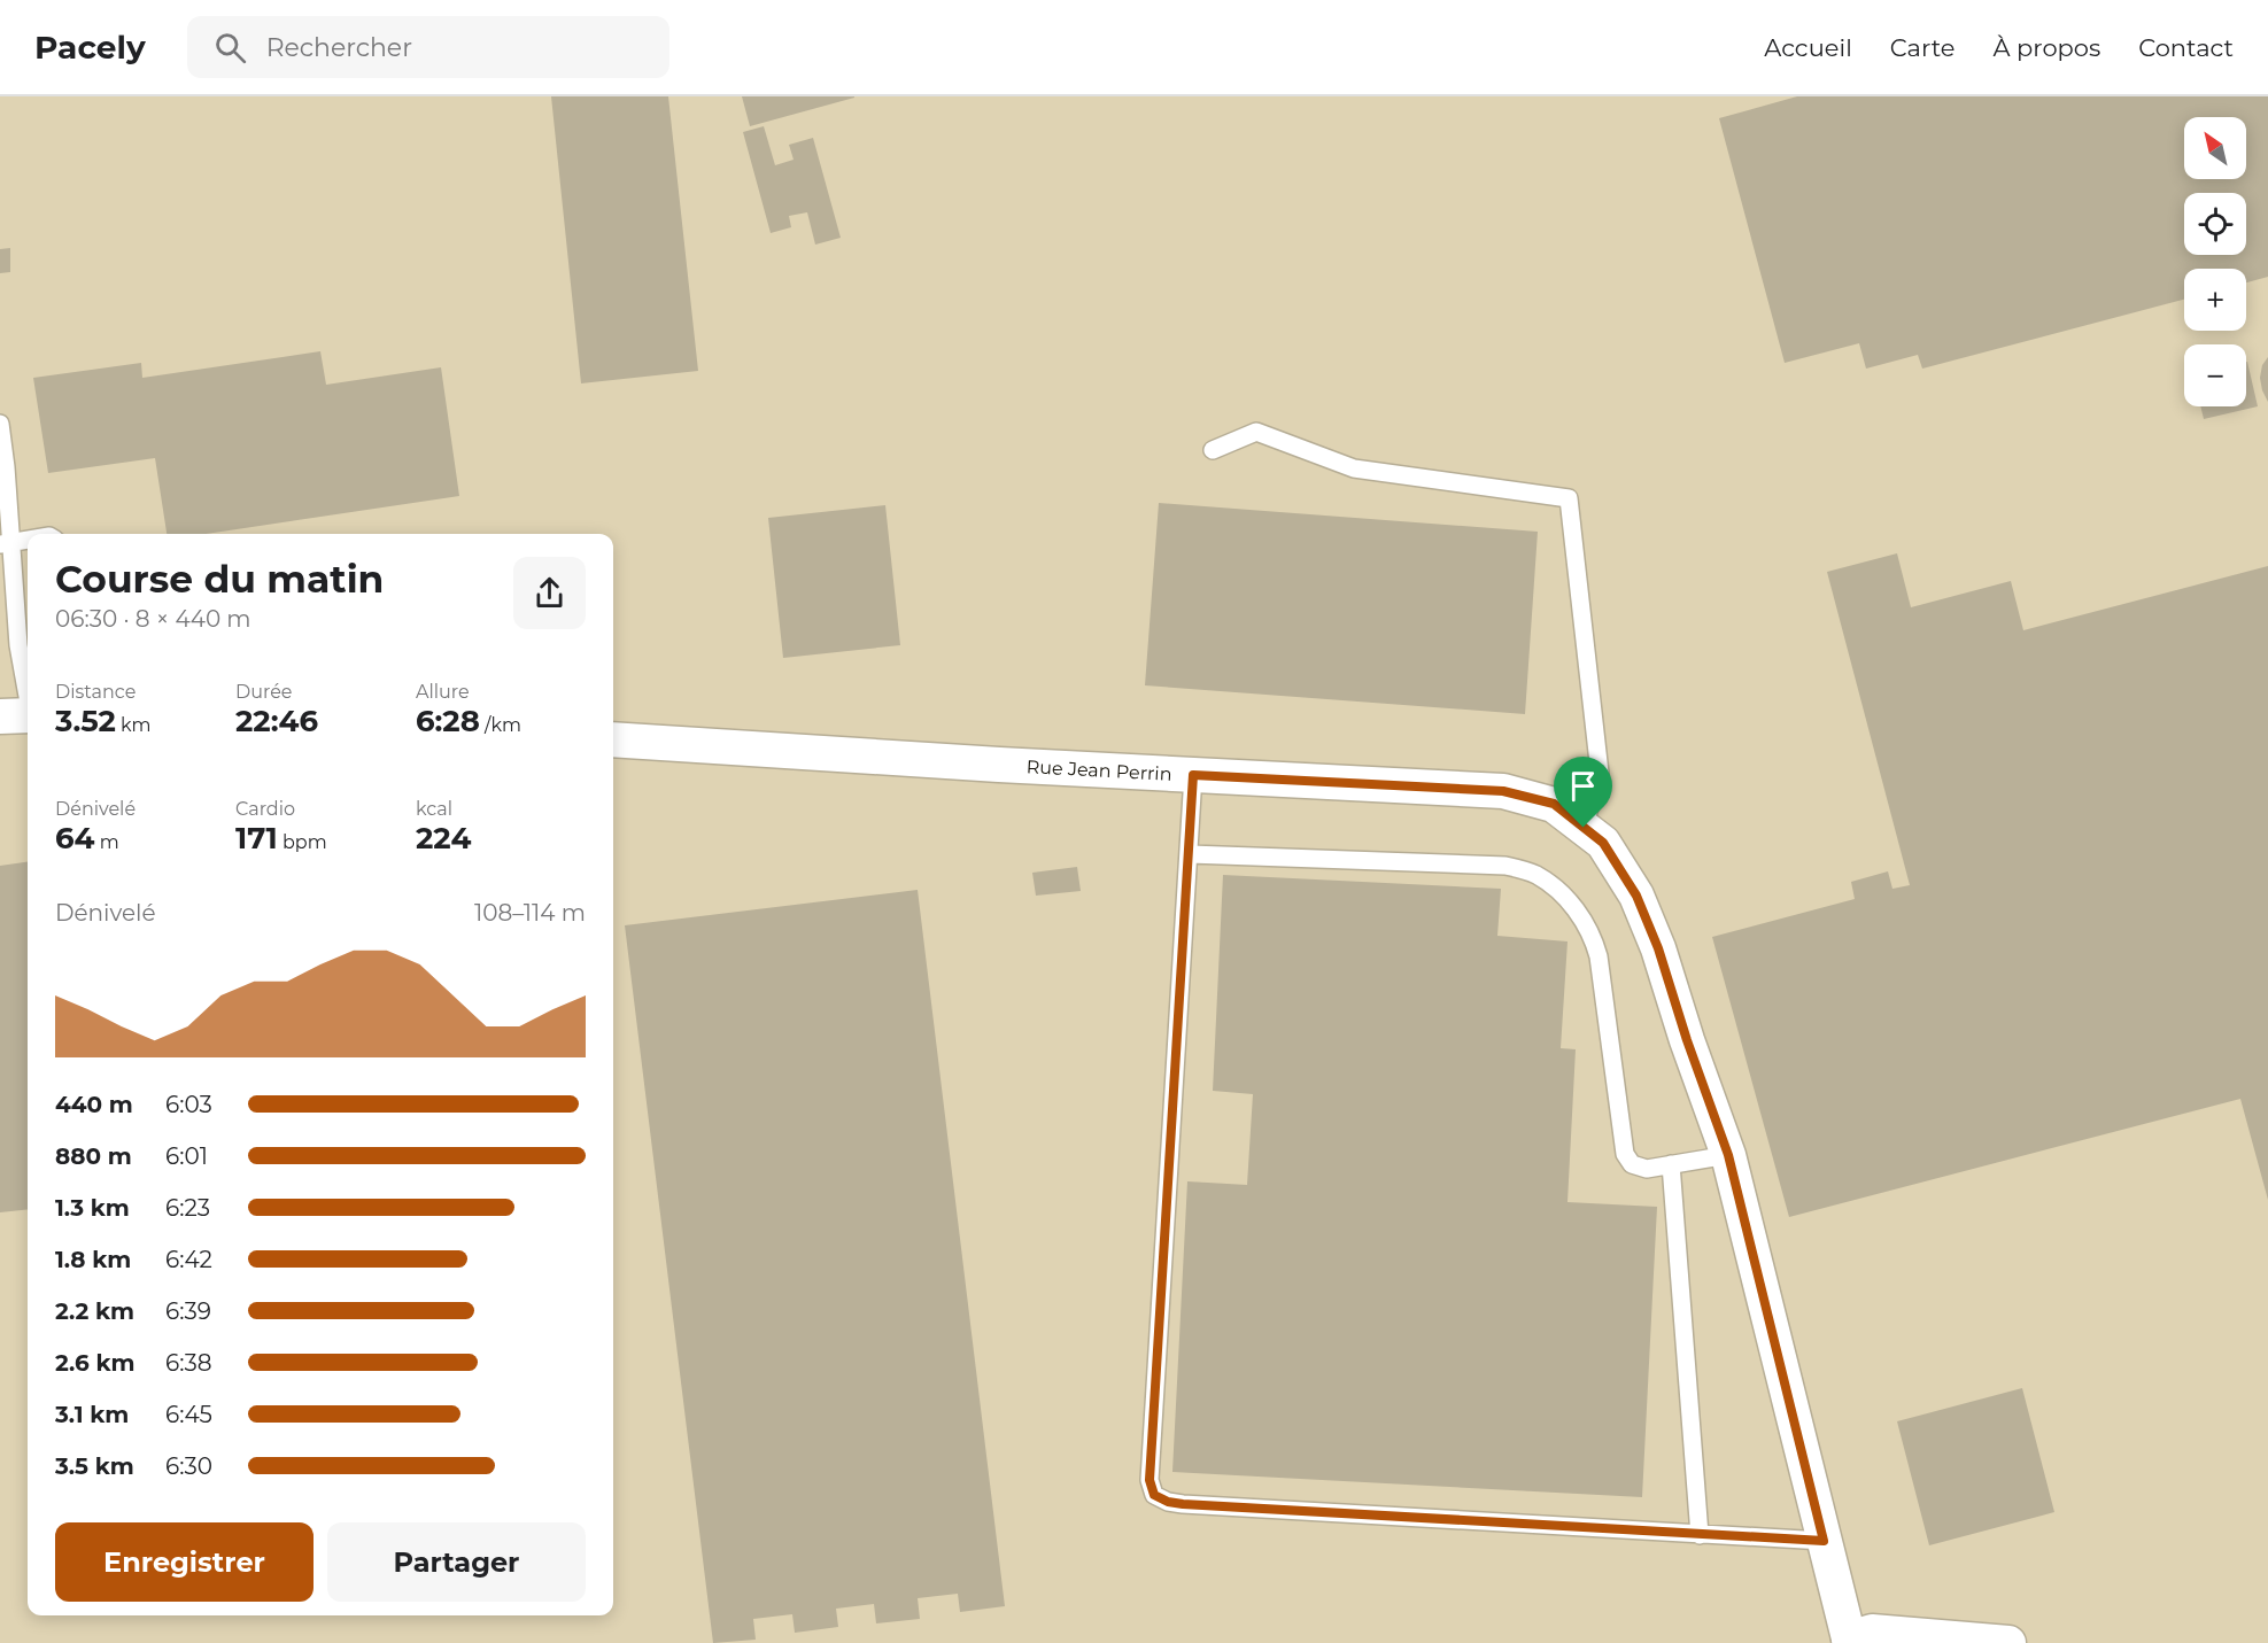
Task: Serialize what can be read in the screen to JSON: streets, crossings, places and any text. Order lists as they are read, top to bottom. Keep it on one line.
{"streets":{"street":["Rue Jean Perrin"]},"north":"top left","page":{"header":"Pacely","search":"Rechercher","nav":["Accueil","Carte","À propos","Contact"],"map_buttons":["+","−"],"heading":["Course du matin","06:30 · 8 × 440 m"],"stats":[["Distance","3.52 km"],["Durée","22:46"],["Allure","6:28 /km"],["Dénivelé","64 m"],["Cardio","171 bpm"],["kcal","224"]],"chart":["Dénivelé","108–114 m"],"list":[{"name":"440 m","note":"6:03"},{"name":"880 m","note":"6:01"},{"name":"1.3 km","note":"6:23"},{"name":"1.8 km","note":"6:42"},{"name":"2.2 km","note":"6:39"},{"name":"2.6 km","note":"6:38"},{"name":"3.1 km","note":"6:45"},{"name":"3.5 km","note":"6:30"}],"buttons":["Enregistrer","Partager"]}}
